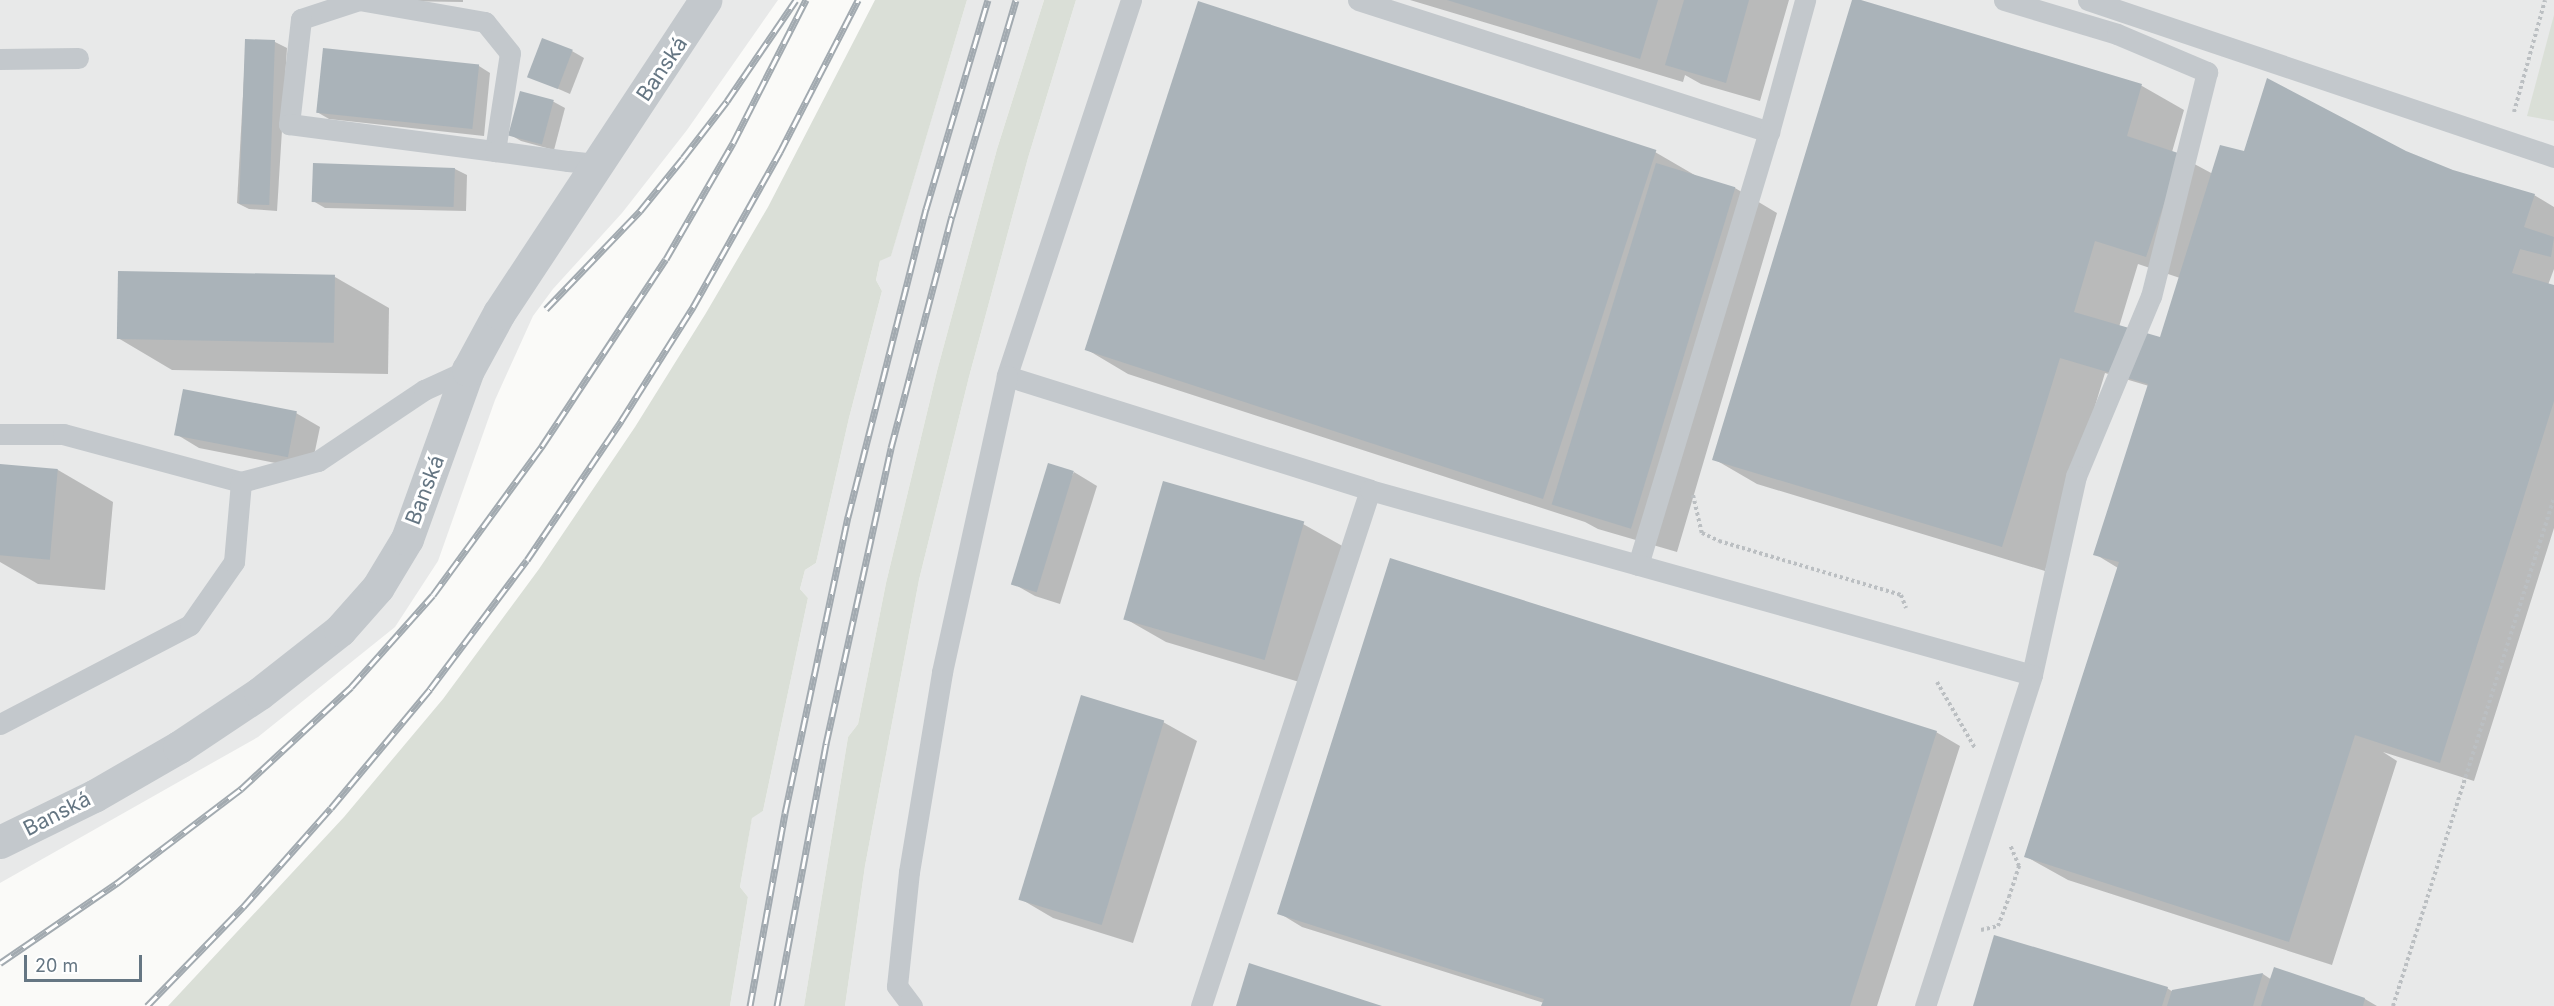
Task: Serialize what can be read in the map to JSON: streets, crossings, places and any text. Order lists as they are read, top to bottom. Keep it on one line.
{"streets":{"street":["Banská"]},"scale_bar":"20 m"}
